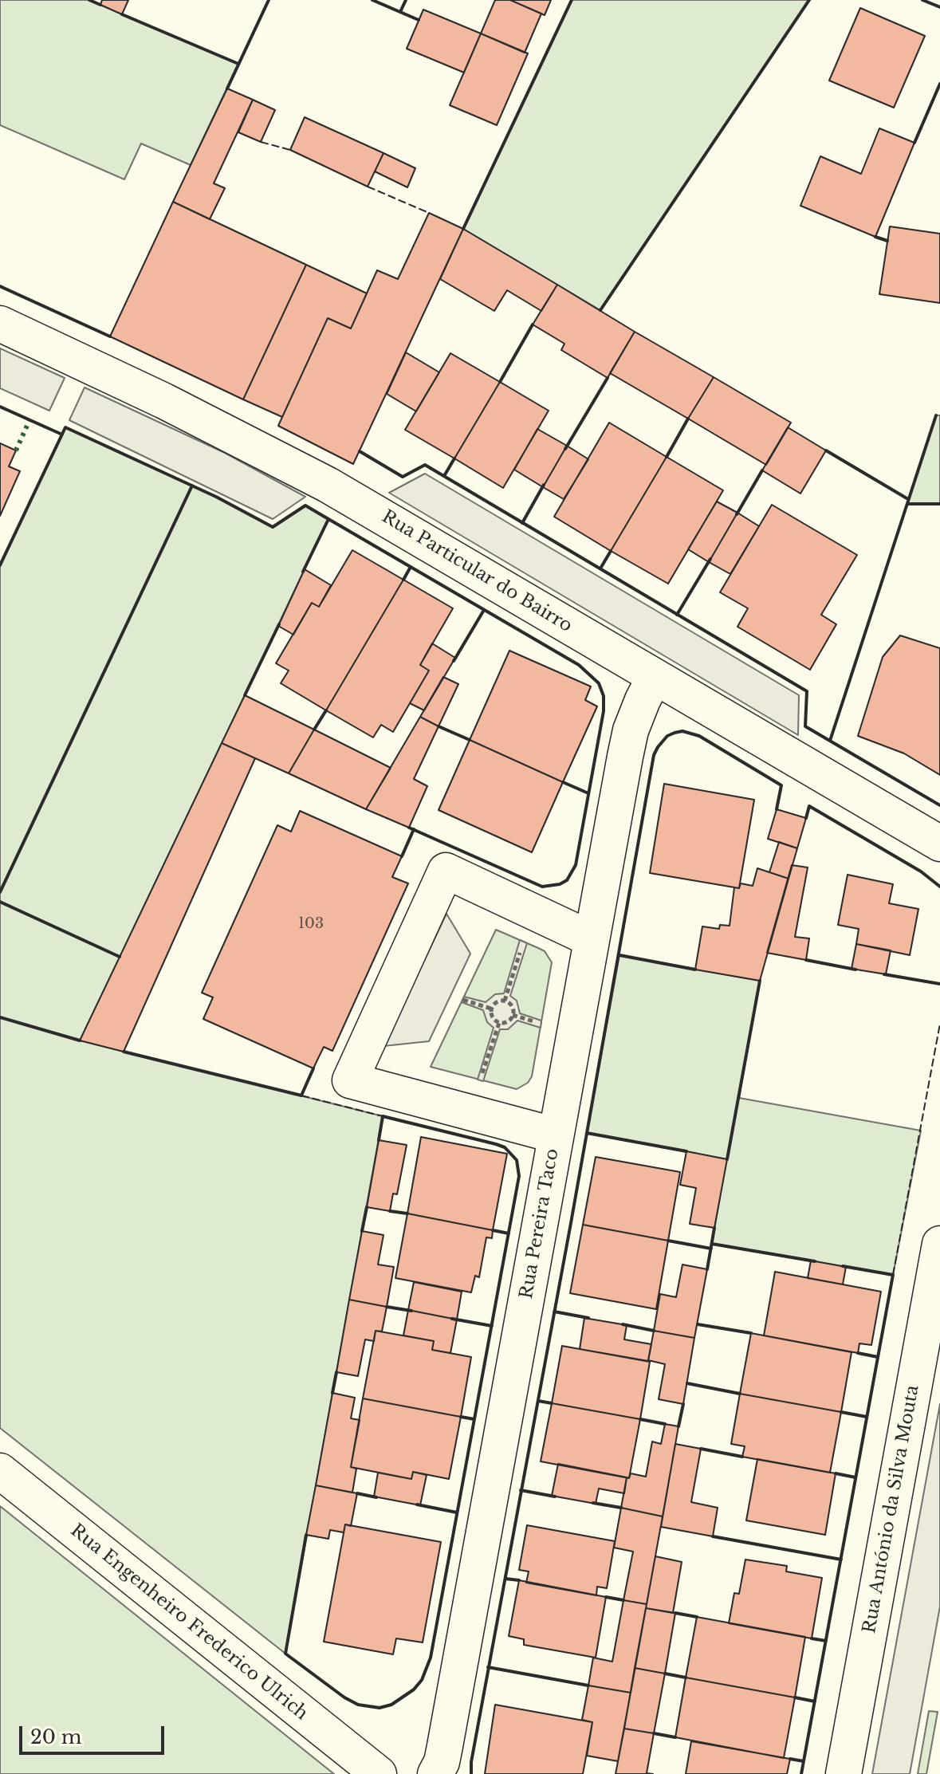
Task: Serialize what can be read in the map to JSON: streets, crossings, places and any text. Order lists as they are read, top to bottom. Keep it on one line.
{"streets":{"street":["Rua Particular do Bairro","Rua Pereira Taco","Rua António da Silva Mouta","Rua Engenheiro Frederico Ulrich"]},"crossings":[["Rua Particular do Bairro","Rua Pereira Taco"]],"house_numbers":["103"],"scale_bar":"20 m"}
